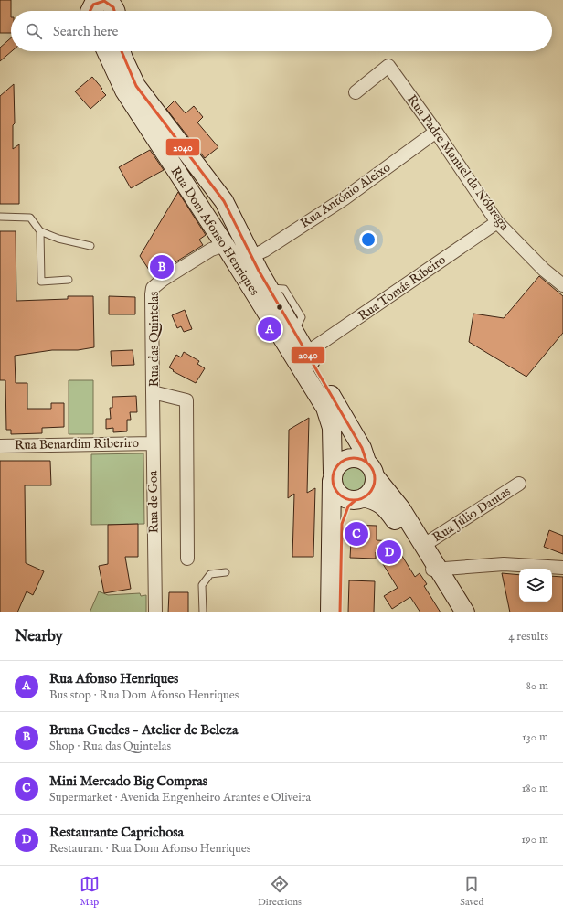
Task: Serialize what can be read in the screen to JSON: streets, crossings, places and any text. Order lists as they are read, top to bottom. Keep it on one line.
{"streets":{"main road":["Rua Dom Afonso Henriques"],"street":["Rua Padre Manuel da Nóbrega","Rua António Aleixo","Rua Tomás Ribeiro","Rua das Quintelas","Rua Benardim Riberiro","Rua de Goa","Rua Júlio Dantas"]},"crossings":[["Rua Padre Manuel da Nóbrega","Rua António Aleixo"],["Rua Padre Manuel da Nóbrega","Rua Tomás Ribeiro"],["Rua António Aleixo","Rua Dom Afonso Henriques"],["Rua Dom Afonso Henriques","Rua Tomás Ribeiro"],["Rua Dom Afonso Henriques","Rua das Quintelas"],["Rua Dom Afonso Henriques","Rua Júlio Dantas"],["Rua das Quintelas","Rua de Goa"],["Rua Benardim Riberiro","Rua de Goa"]],"lines":["transit line 2040"],"page":{"search":"Search here","pins":["B","A","C","D"],"heading":["Nearby","4 results"],"list":[{"mark":"A","name":"Rua Afonso Henriques","note":"Bus stop · Rua Dom Afonso Henriques","value":"80 m"},{"mark":"B","name":"Bruna Guedes - Atelier de Beleza","note":"Shop · Rua das Quintelas","value":"130 m"},{"mark":"C","name":"Mini Mercado Big Compras","note":"Supermarket · Avenida Engenheiro Arantes e Oliveira","value":"180 m"},{"mark":"D","name":"Restaurante Caprichosa","note":"Restaurant · Rua Dom Afonso Henriques","value":"190 m"}],"nav":["Map","Directions","Saved"]}}
